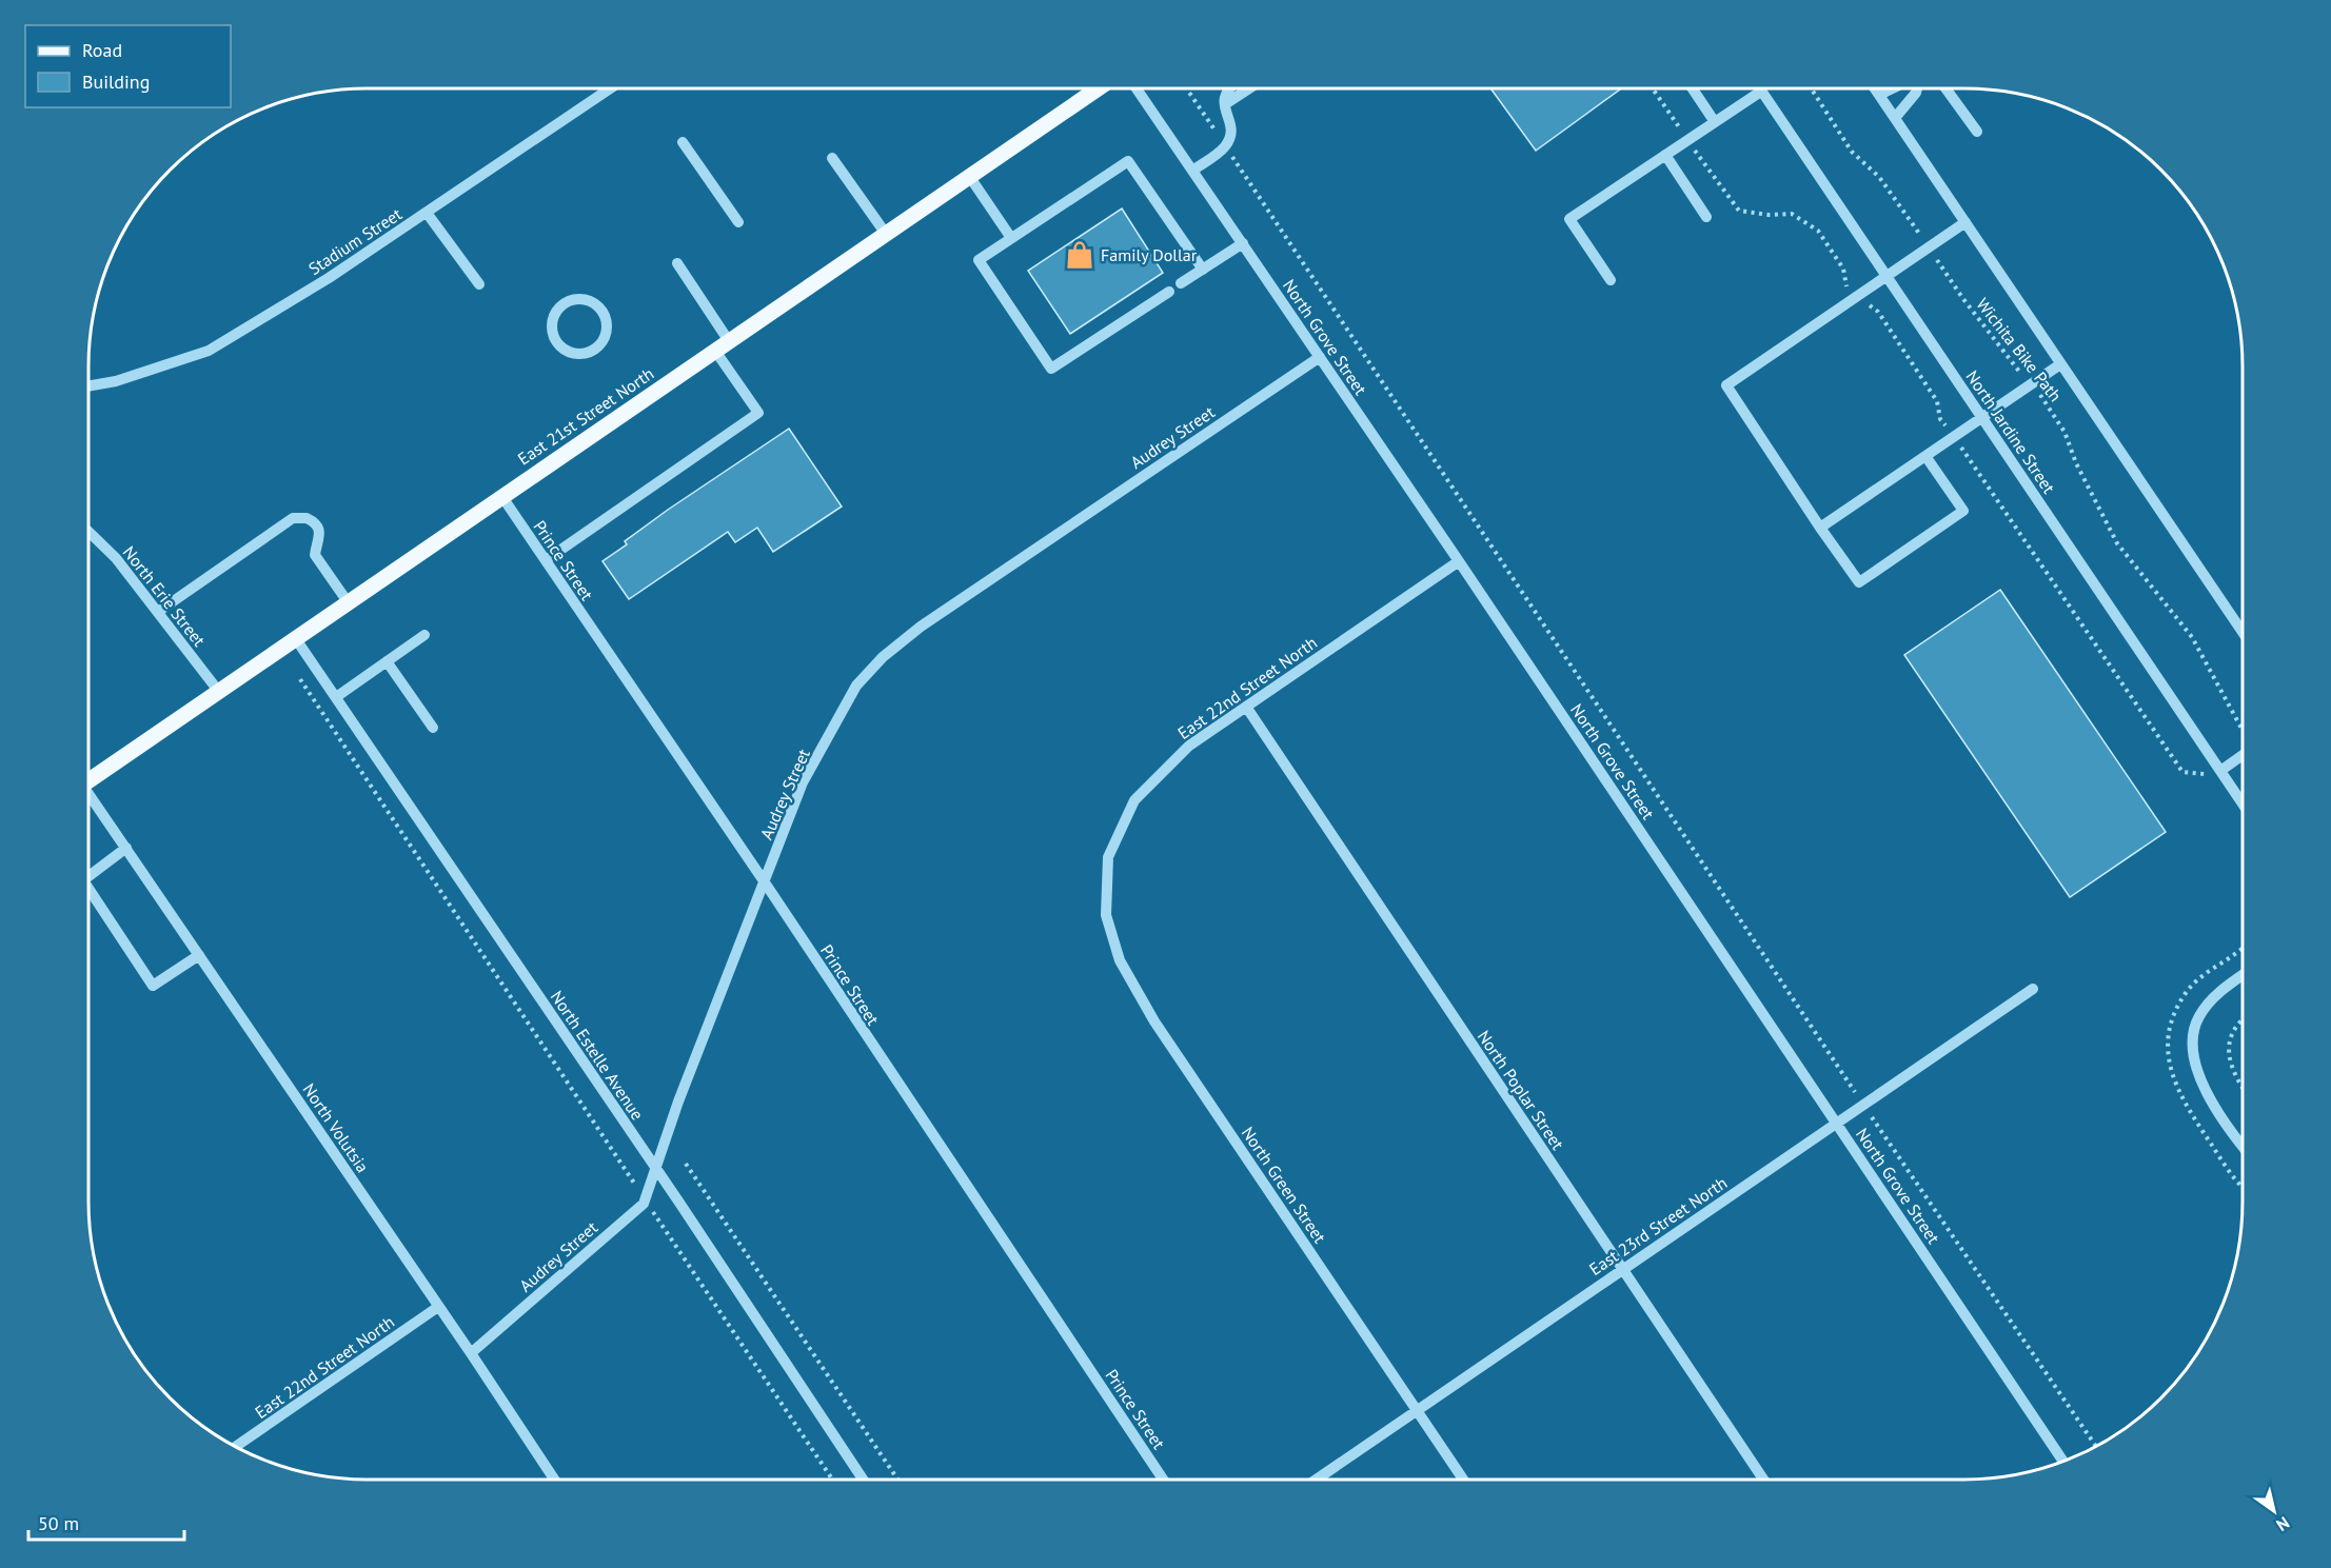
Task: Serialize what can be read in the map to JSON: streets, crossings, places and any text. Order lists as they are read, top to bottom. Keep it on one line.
{"streets":{"main road":["East 21st Street North"],"street":["Stadium Street","North Grove Street","North Jardine Street","Audrey Street","Prince Street","North Erie Street","East 22nd Street North","North Estelle Avenue","North Poplar Street","North Volutsia","North Green Street","East 23rd Street North"],"path":["Wichita Bike Path"]},"crossings":[["North Grove Street","Audrey Street"],["North Grove Street","East 22nd Street North"],["North Grove Street","East 23rd Street North"],["East 21st Street North","Prince Street"],["East 21st Street North","North Erie Street"],["East 21st Street North","North Estelle Avenue"],["Audrey Street","Prince Street"],["Audrey Street","North Estelle Avenue"],["Audrey Street","North Volutsia"],["East 22nd Street North","North Poplar Street"],["East 22nd Street North","North Volutsia"],["East 22nd Street North","North Green Street"],["North Poplar Street","East 23rd Street North"],["North Green Street","East 23rd Street North"]],"places":{"shop":["Family Dollar"]},"legend":["Road","Building"],"scale_bar":"50 m","north":"bottom right"}
